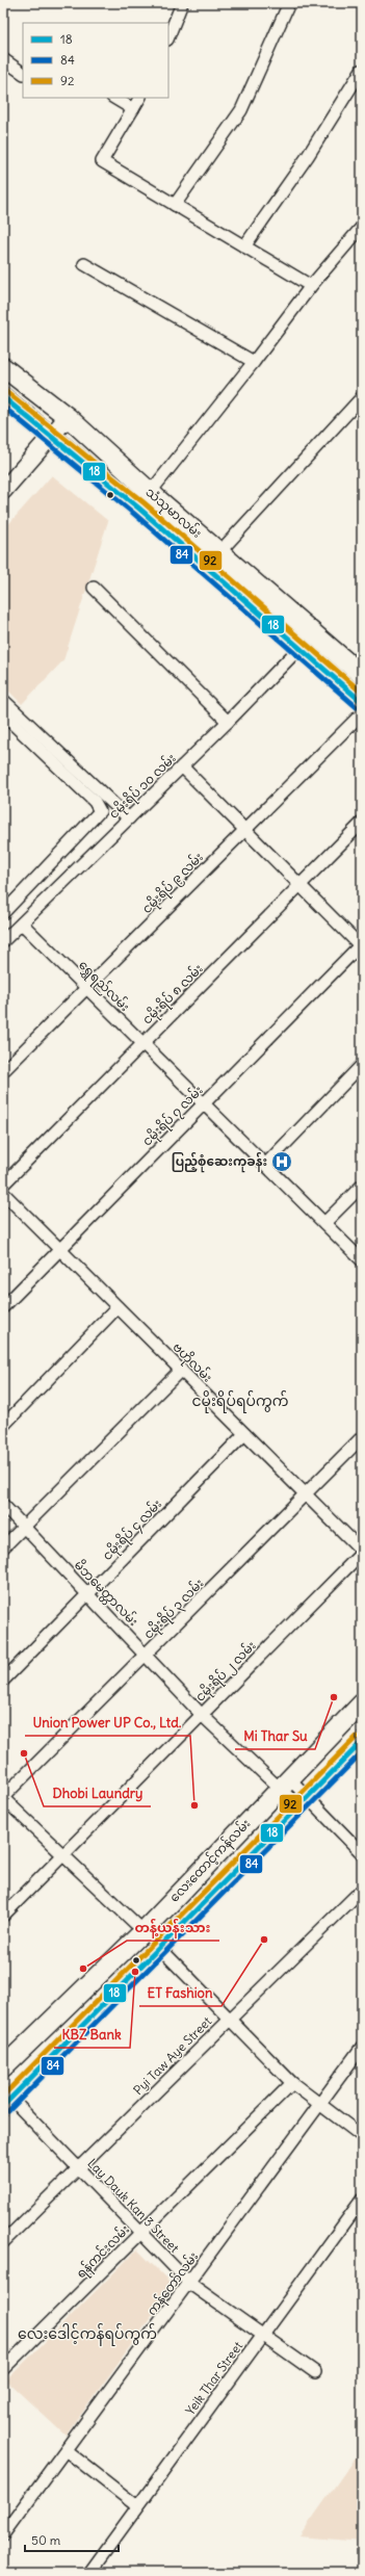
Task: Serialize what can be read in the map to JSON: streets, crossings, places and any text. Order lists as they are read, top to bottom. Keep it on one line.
{"streets":{"main road":["သံသုမာလမ်း","လေးထောင့်ကန်လမ်း"],"street":["ငမိုးရိပ် ၁၀ လမ်း","ငမိုးရိပ် ၉ လမ်း","ရွှေရည်လမ်း","ငမိုးရိပ် ၈ လမ်း","ငမိုးရိပ် ၇ လမ်း","ဗဟိုလမ်း","ငမိုးရိပ် ၄ လမ်း","မိဘမေတ္တာလမ်း","ငမိုးရိပ် ၃ လမ်း","ငမိုးရိပ် ၂ လမ်း","Pyi Taw Aye Street","Lay Dauk Kan 3 Street","ရန်ကင်းလမ်း","ကန်တော်လမ်း","Yeik Thar Street"]},"crossings":[["သံသုမာလမ်း","ငမိုးရိပ် ၁၀ လမ်း"],["ငမိုးရိပ် ၁၀ လမ်း","ရွှေရည်လမ်း"],["ငမိုးရိပ် ၉ လမ်း","ရွှေရည်လမ်း"],["ရွှေရည်လမ်း","ငမိုးရိပ် ၈ လမ်း"],["ရွှေရည်လမ်း","ငမိုးရိပ် ၇ လမ်း"],["ငမိုးရိပ် ၇ လမ်း","ဗဟိုလမ်း"],["ဗဟိုလမ်း","ငမိုးရိပ် ၄ လမ်း"],["ဗဟိုလမ်း","ငမိုးရိပ် ၃ လမ်း"],["ဗဟိုလမ်း","ငမိုးရိပ် ၂ လမ်း"],["ငမိုးရိပ် ၄ လမ်း","မိဘမေတ္တာလမ်း"],["မိဘမေတ္တာလမ်း","ငမိုးရိပ် ၃ လမ်း"],["မိဘမေတ္တာလမ်း","ငမိုးရိပ် ၂ လမ်း"],["မိဘမေတ္တာလမ်း","လေးထောင့်ကန်လမ်း"],["လေးထောင့်ကန်လမ်း","Lay Dauk Kan 3 Street"],["Pyi Taw Aye Street","Lay Dauk Kan 3 Street"],["Lay Dauk Kan 3 Street","ရန်ကင်းလမ်း"],["Lay Dauk Kan 3 Street","ကန်တော်လမ်း"],["Lay Dauk Kan 3 Street","Yeik Thar Street"]],"districts":["ငမိုးရိပ်ရပ်ကွက်","လေးဒေါင့်ကန်ရပ်ကွက်"],"places":{"hospital":["ပြည့်စုံဆေးကုခန်း"],"other":["Mi Thar Su","Dhobi Laundry","Union Power UP Co., Ltd.","ET Fashion","တန့်ယန်းသား","KBZ Bank"]},"lines":["transit line 92","transit line 18","transit line 84"],"legend":["18","84","92"],"scale_bar":"50 m"}
